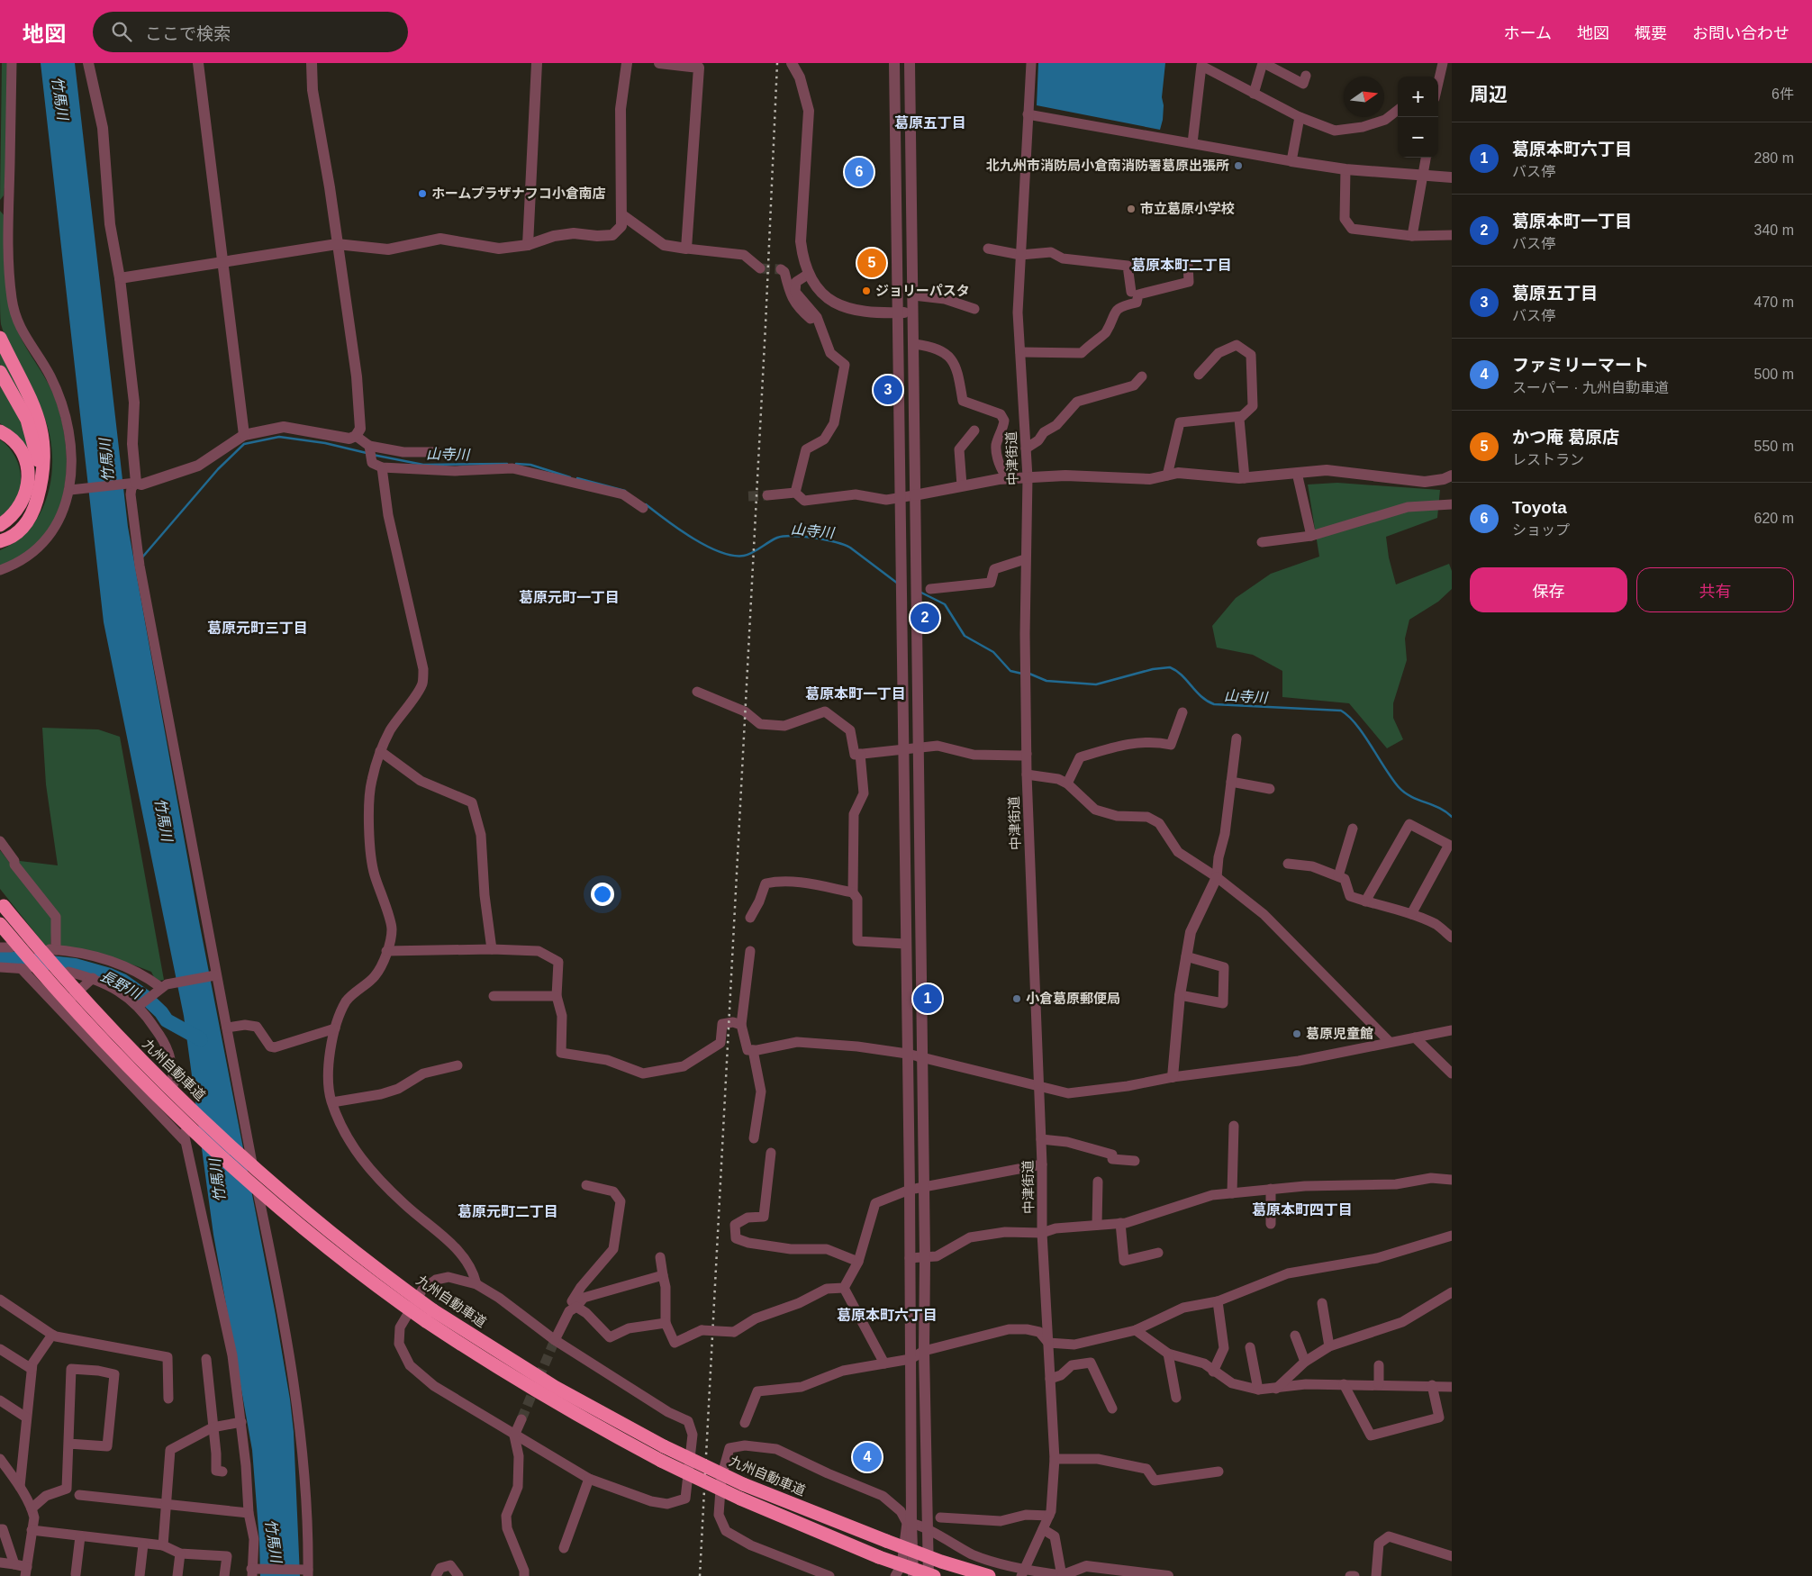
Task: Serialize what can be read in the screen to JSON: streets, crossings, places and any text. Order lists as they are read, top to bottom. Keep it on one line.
{"streets":{"highway":["九州自動車道"],"street":["中津街道"]},"districts":["葛原五丁目","葛原本町二丁目","葛原元町一丁目","葛原元町三丁目","葛原本町一丁目","葛原本町四丁目","葛原元町二丁目","葛原本町六丁目"],"water":["竹馬川","山寺川","長野川"],"places":["北九州市消防局小倉南消防署葛原出張所","ホームプラザナフコ小倉南店","市立葛原小学校","ジョリーパスタ","小倉葛原郵便局","葛原児童館"],"north":"right","page":{"header":"地図","search":"ここで検索","nav":["ホーム","地図","概要","お問い合わせ"],"heading":["周辺","6件"],"map_buttons":["+","−"],"list":[{"mark":"1","name":"葛原本町六丁目","note":"バス停","value":"280 m"},{"mark":"2","name":"葛原本町一丁目","note":"バス停","value":"340 m"},{"mark":"3","name":"葛原五丁目","note":"バス停","value":"470 m"},{"mark":"4","name":"ファミリーマート","note":"スーパー · 九州自動車道","value":"500 m"},{"mark":"5","name":"かつ庵 葛原店","note":"レストラン","value":"550 m"},{"mark":"6","name":"Toyota","note":"ショップ","value":"620 m"}],"pins":["6","5","3","2","1","4"],"buttons":["保存","共有"]}}
